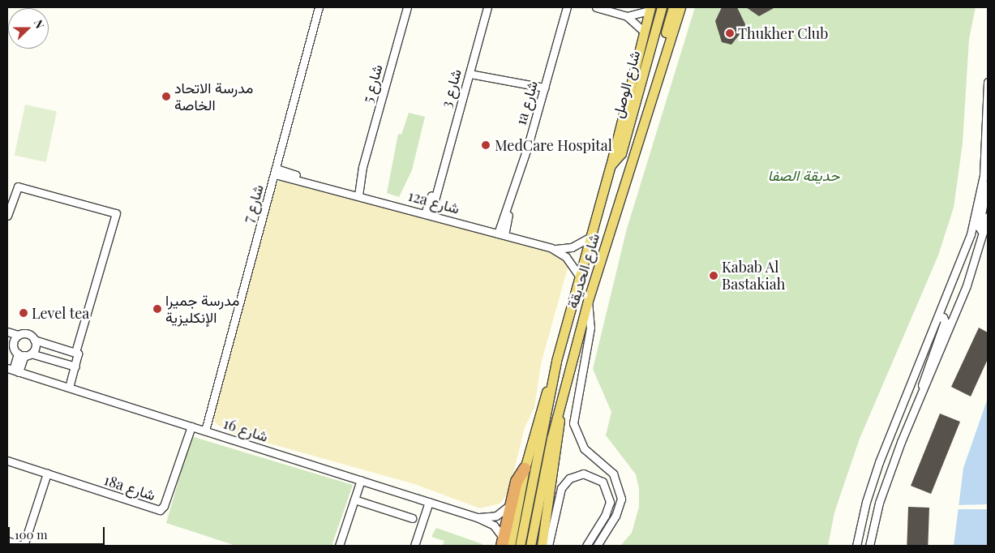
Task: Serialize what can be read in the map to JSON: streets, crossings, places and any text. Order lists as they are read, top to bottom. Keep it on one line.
{"streets":{"main road":["شارع الوصل","شارع الحديقة"],"street":["شارع 5","شارع 3","1a شارع","12a شارع","شارع 7","شارع 16","18a شارع"]},"crossings":[["شارع 5","12a شارع"],["شارع الوصل","شارع الحديقة"],["شارع 3","12a شارع"],["1a شارع","12a شارع"],["12a شارع","شارع 7"],["12a شارع","شارع الحديقة"],["شارع 7","شارع 16"],["شارع 7","18a شارع"],["شارع 16","18a شارع"]],"parks":["حديقة الصفا"],"places":["Thukher Club","مدرسة الاتحاد الخاصة","MedCare Hospital","Kabab Al Bastakiah","مدرسة جميرا الإنكليزية","Level tea"],"scale_bar":"100 m","north":"right"}
